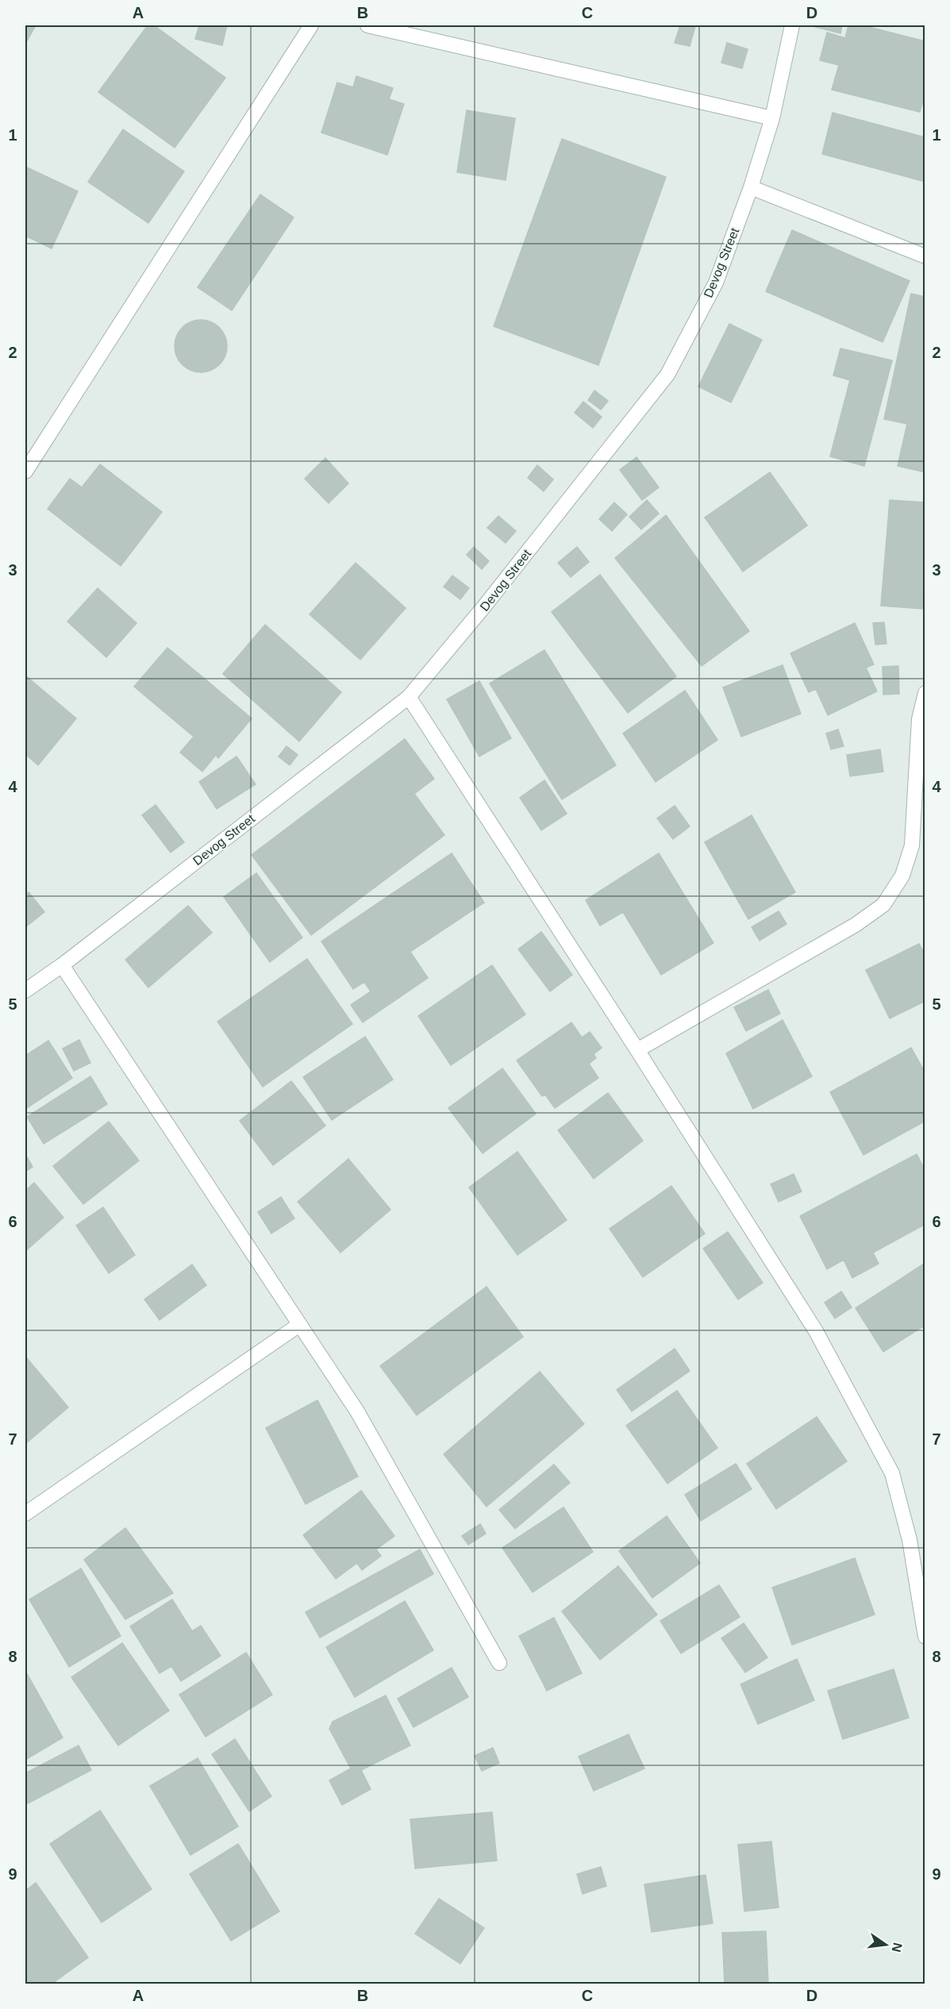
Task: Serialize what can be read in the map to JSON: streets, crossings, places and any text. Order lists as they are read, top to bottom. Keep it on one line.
{"streets":{"street":["Devog Street"]},"north":"right","grid":{"columns":["A","B","C","D"],"rows":["1","2","3","4","5","6","7","8","9"]}}
